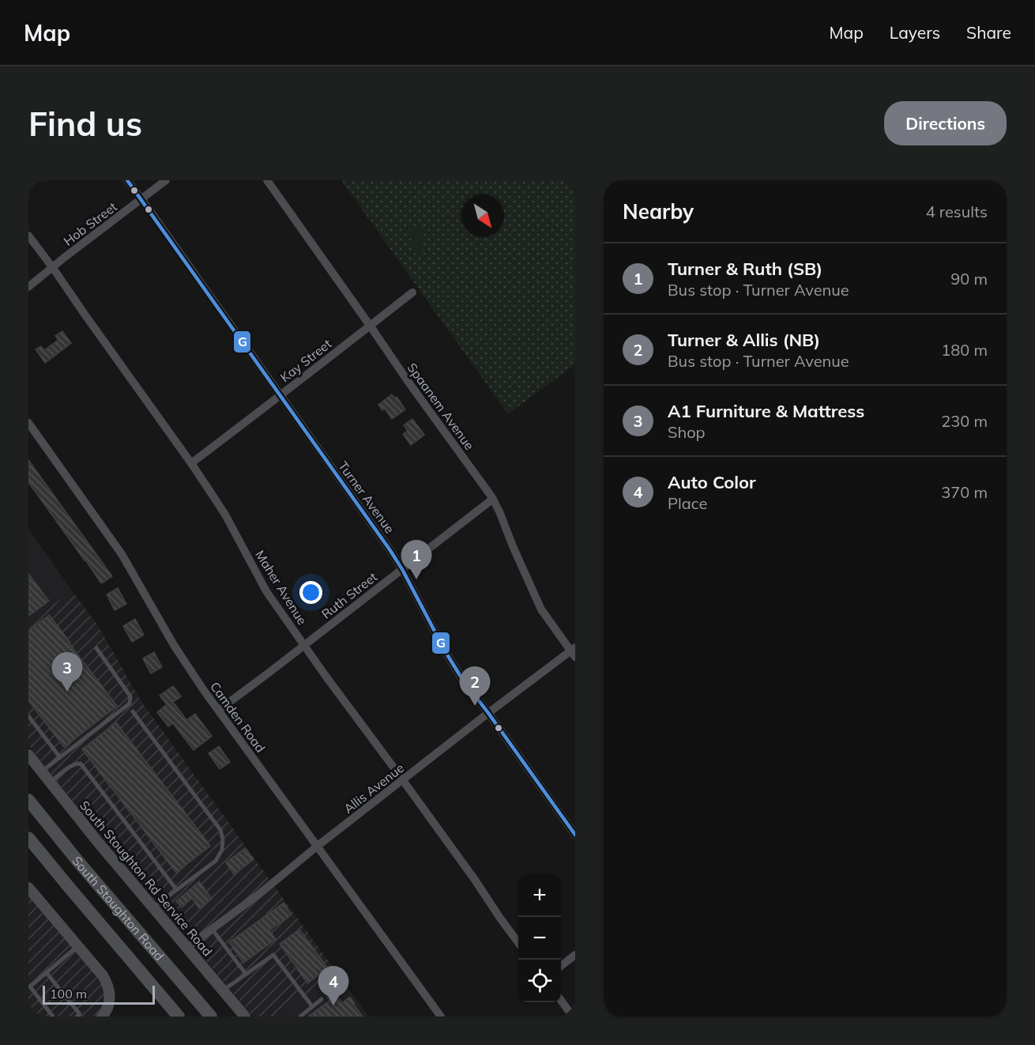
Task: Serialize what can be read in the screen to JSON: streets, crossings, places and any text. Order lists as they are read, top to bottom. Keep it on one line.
{"streets":{"main road":["South Stoughton Road"],"street":["Hob Street","Kay Street","Spaanem Avenue","Turner Avenue","Maher Avenue","Ruth Street","Camden Road","Allis Avenue","South Stoughton Rd Service Road"]},"crossings":[["Hob Street","Turner Avenue"],["Hob Street","Maher Avenue"],["Kay Street","Spaanem Avenue"],["Kay Street","Turner Avenue"],["Kay Street","Maher Avenue"],["Spaanem Avenue","Ruth Street"],["Spaanem Avenue","Allis Avenue"],["Turner Avenue","Ruth Street"],["Turner Avenue","Allis Avenue"],["Maher Avenue","Ruth Street"],["Maher Avenue","Allis Avenue"],["Ruth Street","Camden Road"],["Camden Road","Allis Avenue"],["Allis Avenue","South Stoughton Rd Service Road"]],"lines":["transit line G"],"scale_bar":"100 m","north":"bottom right","page":{"header":"Map","nav":["Map","Layers","Share"],"buttons":"Directions","title":"Find us","heading":["Nearby","4 results"],"list":[{"mark":"1","name":"Turner & Ruth (SB)","note":"Bus stop · Turner Avenue","value":"90 m"},{"mark":"2","name":"Turner & Allis (NB)","note":"Bus stop · Turner Avenue","value":"180 m"},{"mark":"3","name":"A1 Furniture & Mattress","note":"Shop","value":"230 m"},{"mark":"4","name":"Auto Color","note":"Place","value":"370 m"}],"pins":["1","3","2","4"],"map_buttons":["+","−"],"scale":"100 m"}}
